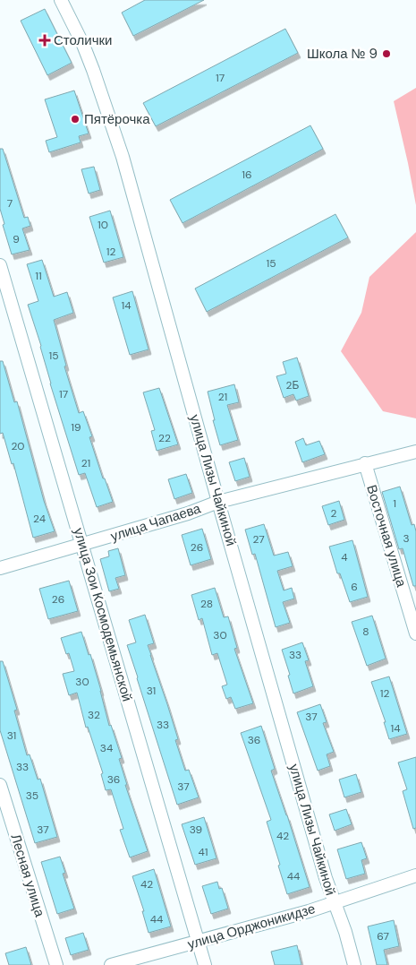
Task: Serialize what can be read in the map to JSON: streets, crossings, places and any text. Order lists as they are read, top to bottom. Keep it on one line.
{"streets":{"street":["улица Лизы Чайкиной","улица Чапаева","Восточная улица","улица Зои Космодемьянской","Лесная улица","улица Орджоникидзе"]},"crossings":[["улица Лизы Чайкиной","улица Чапаева"],["улица Лизы Чайкиной","улица Орджоникидзе"],["улица Чапаева","Восточная улица"],["улица Чапаева","улица Зои Космодемьянской"],["улица Зои Космодемьянской","улица Орджоникидзе"]],"places":{"health":["Столички"],"other":["Школа № 9","Пятёрочка"]},"house_numbers":["17","16","7","10","9","12","15","11","14","15","2Б","17","21","19","22","20","21","1","2","24","3","27","26","4","6","26","28","8","30","33","30","31","12","32","37","33","14","31","36","34","33","36","37","35","37","39","42","41","44","42","44","67"]}
